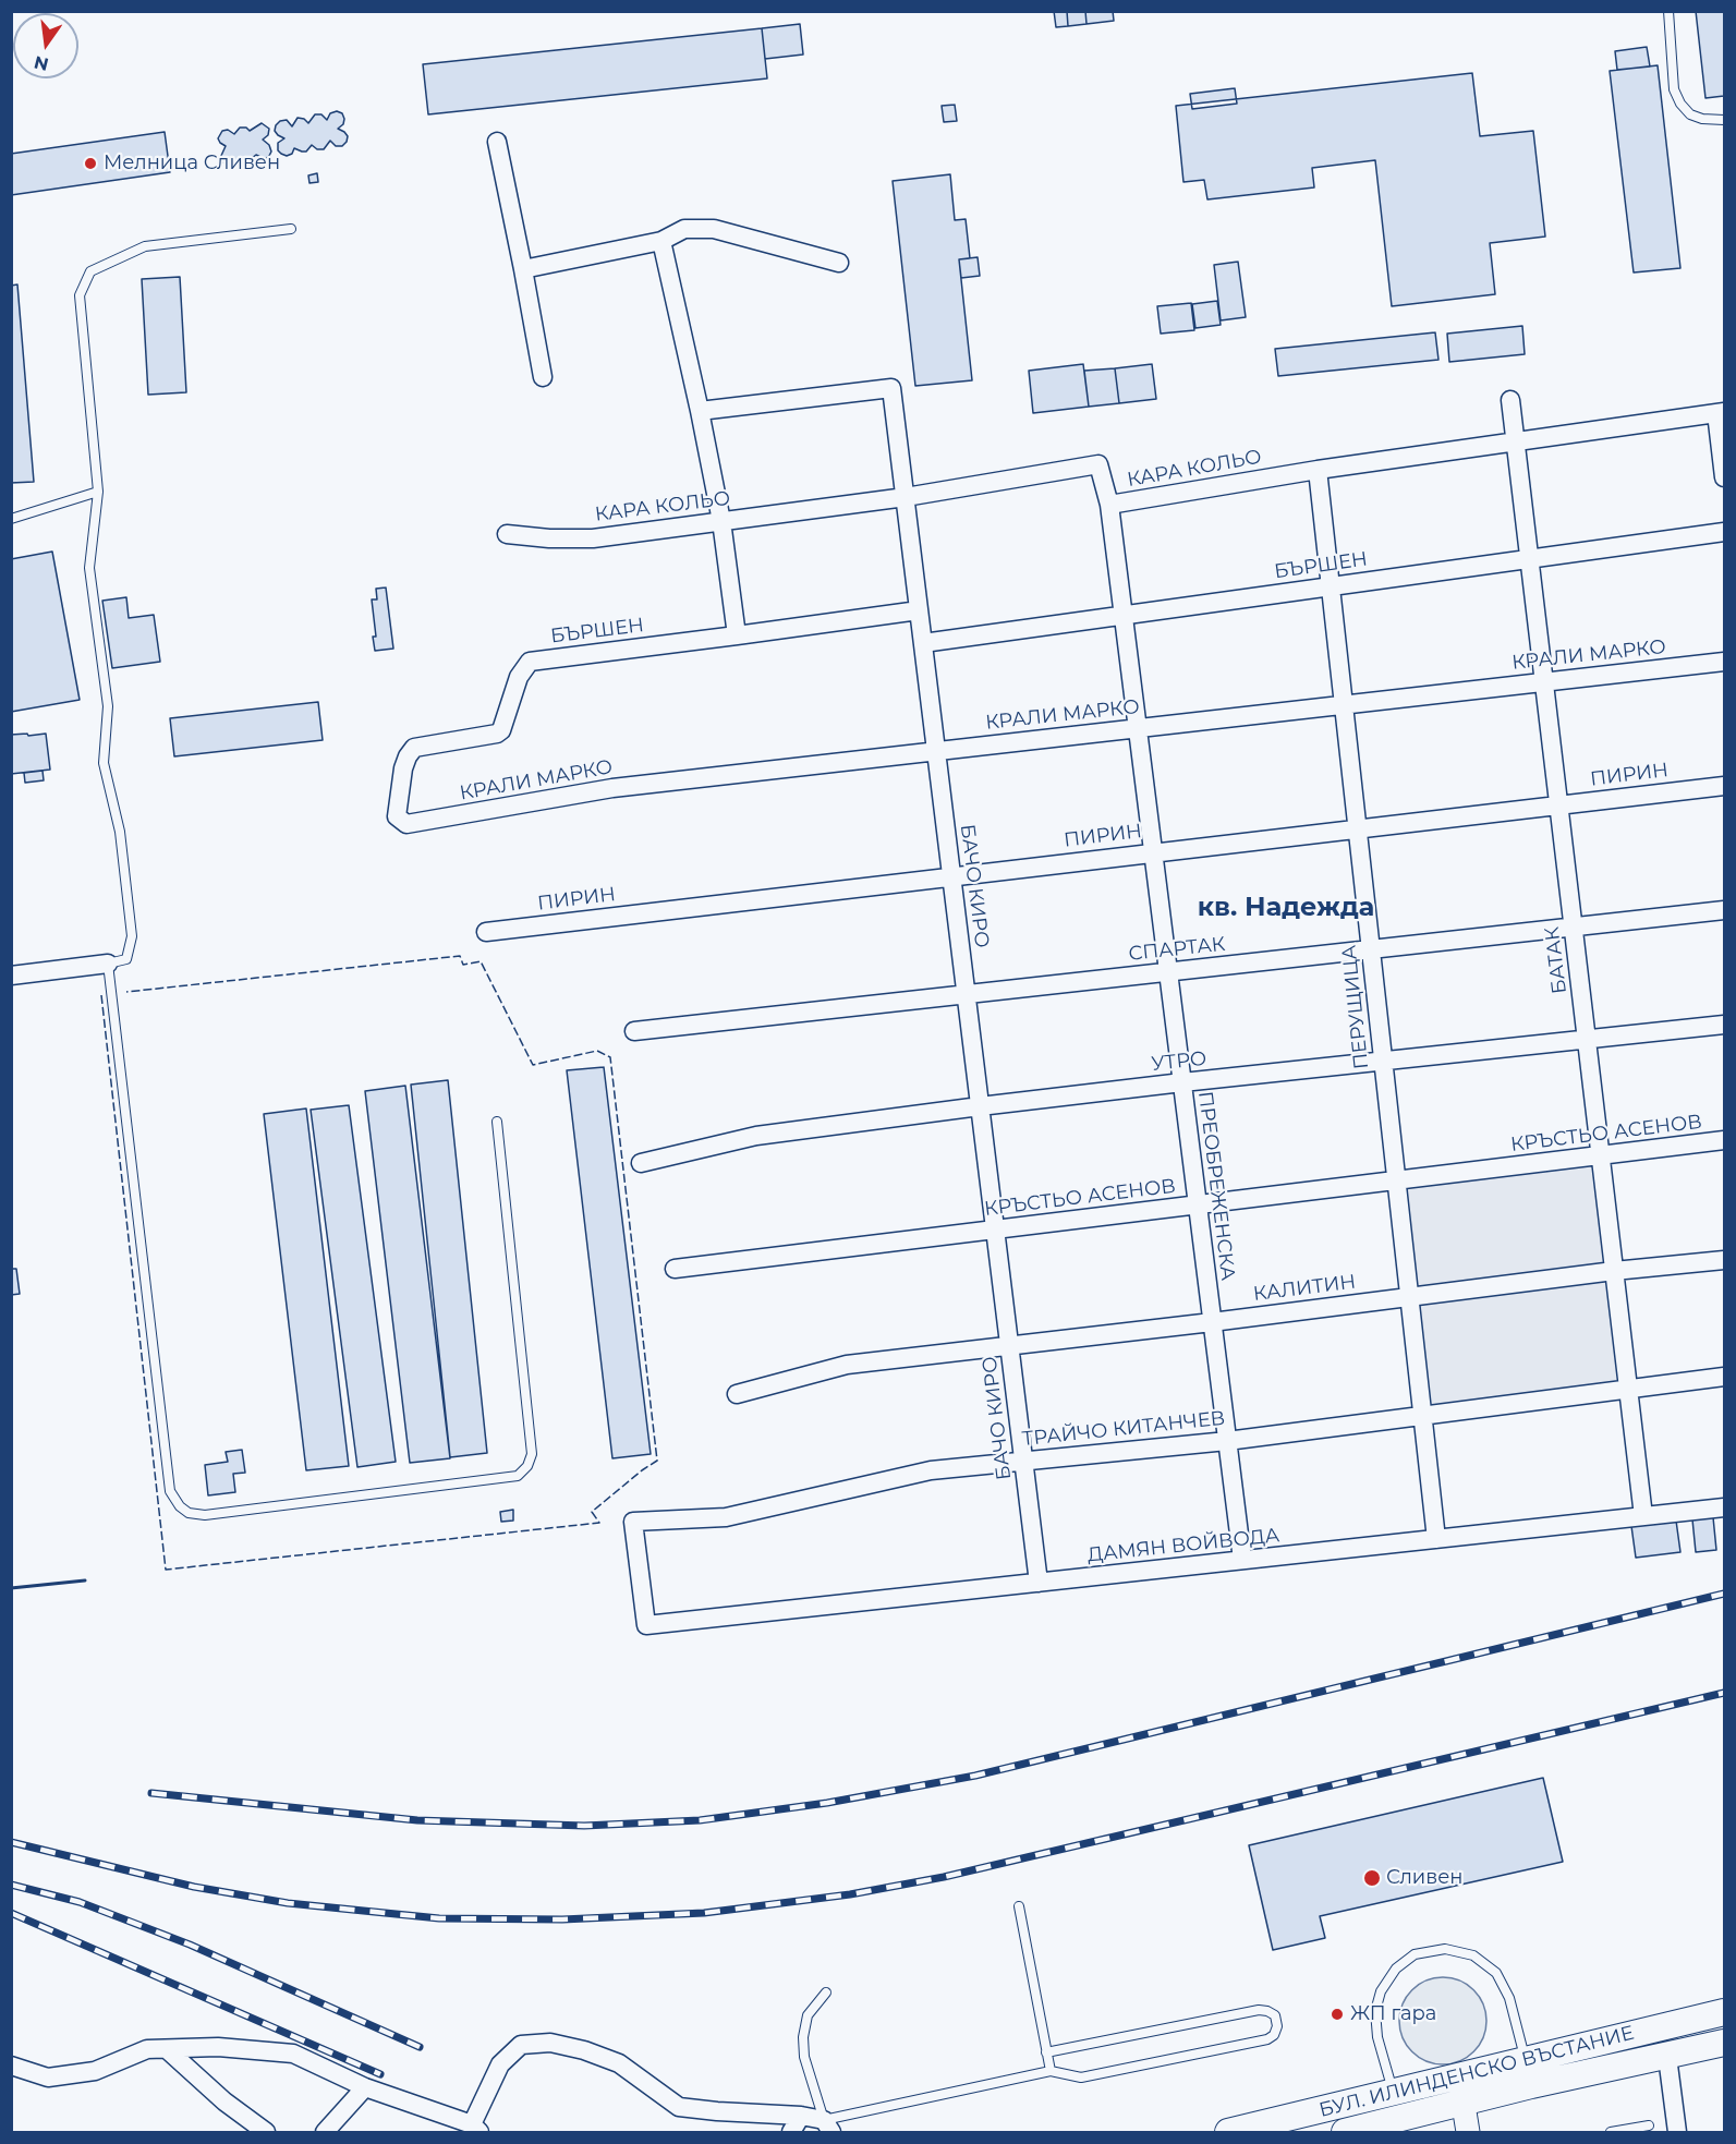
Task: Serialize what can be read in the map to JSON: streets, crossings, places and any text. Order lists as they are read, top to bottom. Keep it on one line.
{"streets":{"main road":["БУЛ. ИЛИНДЕНСКО ВЪСТАНИЕ"],"street":["КАРА КОЛЬО","БЪРШЕН","КРАЛИ МАРКО","ПИРИН","БАЧО КИРО","СПАРТАК","БАТАК","ПЕРУЩИЦА","УТРО","КРЪСТЬО АСЕНОВ","ПРЕОБРЕЖЕНСКА","КАЛИТИН","ТРАЙЧО КИТАНЧЕВ","ДАМЯН ВОЙВОДА"]},"crossings":[["КАРА КОЛЬО","БАЧО КИРО"],["КАРА КОЛЬО","БАТАК"],["КАРА КОЛЬО","ПЕРУЩИЦА"],["КАРА КОЛЬО","ПРЕОБРЕЖЕНСКА"],["БЪРШЕН","КРАЛИ МАРКО"],["БЪРШЕН","БАЧО КИРО"],["БЪРШЕН","БАТАК"],["БЪРШЕН","ПЕРУЩИЦА"],["БЪРШЕН","ПРЕОБРЕЖЕНСКА"],["КРАЛИ МАРКО","БАЧО КИРО"],["КРАЛИ МАРКО","БАТАК"],["КРАЛИ МАРКО","ПЕРУЩИЦА"],["КРАЛИ МАРКО","ПРЕОБРЕЖЕНСКА"],["ПИРИН","БАЧО КИРО"],["ПИРИН","БАТАК"],["ПИРИН","ПЕРУЩИЦА"],["ПИРИН","ПРЕОБРЕЖЕНСКА"],["БАЧО КИРО","СПАРТАК"],["БАЧО КИРО","УТРО"],["БАЧО КИРО","КРЪСТЬО АСЕНОВ"],["БАЧО КИРО","КАЛИТИН"],["БАЧО КИРО","ТРАЙЧО КИТАНЧЕВ"],["БАЧО КИРО","ДАМЯН ВОЙВОДА"],["СПАРТАК","БАТАК"],["СПАРТАК","ПЕРУЩИЦА"],["СПАРТАК","ПРЕОБРЕЖЕНСКА"],["БАТАК","УТРО"],["БАТАК","КРЪСТЬО АСЕНОВ"],["БАТАК","КАЛИТИН"],["БАТАК","ТРАЙЧО КИТАНЧЕВ"],["БАТАК","ДАМЯН ВОЙВОДА"],["ПЕРУЩИЦА","УТРО"],["ПЕРУЩИЦА","КРЪСТЬО АСЕНОВ"],["ПЕРУЩИЦА","КАЛИТИН"],["ПЕРУЩИЦА","ТРАЙЧО КИТАНЧЕВ"],["ПЕРУЩИЦА","ДАМЯН ВОЙВОДА"],["УТРО","ПРЕОБРЕЖЕНСКА"],["КРЪСТЬО АСЕНОВ","ПРЕОБРЕЖЕНСКА"],["ПРЕОБРЕЖЕНСКА","КАЛИТИН"],["ПРЕОБРЕЖЕНСКА","ТРАЙЧО КИТАНЧЕВ"],["ПРЕОБРЕЖЕНСКА","ДАМЯН ВОЙВОДА"],["ТРАЙЧО КИТАНЧЕВ","ДАМЯН ВОЙВОДА"]],"districts":["кв. Надежда"],"places":["Мелница Сливен","Сливен","ЖП гара"],"north":"bottom"}
